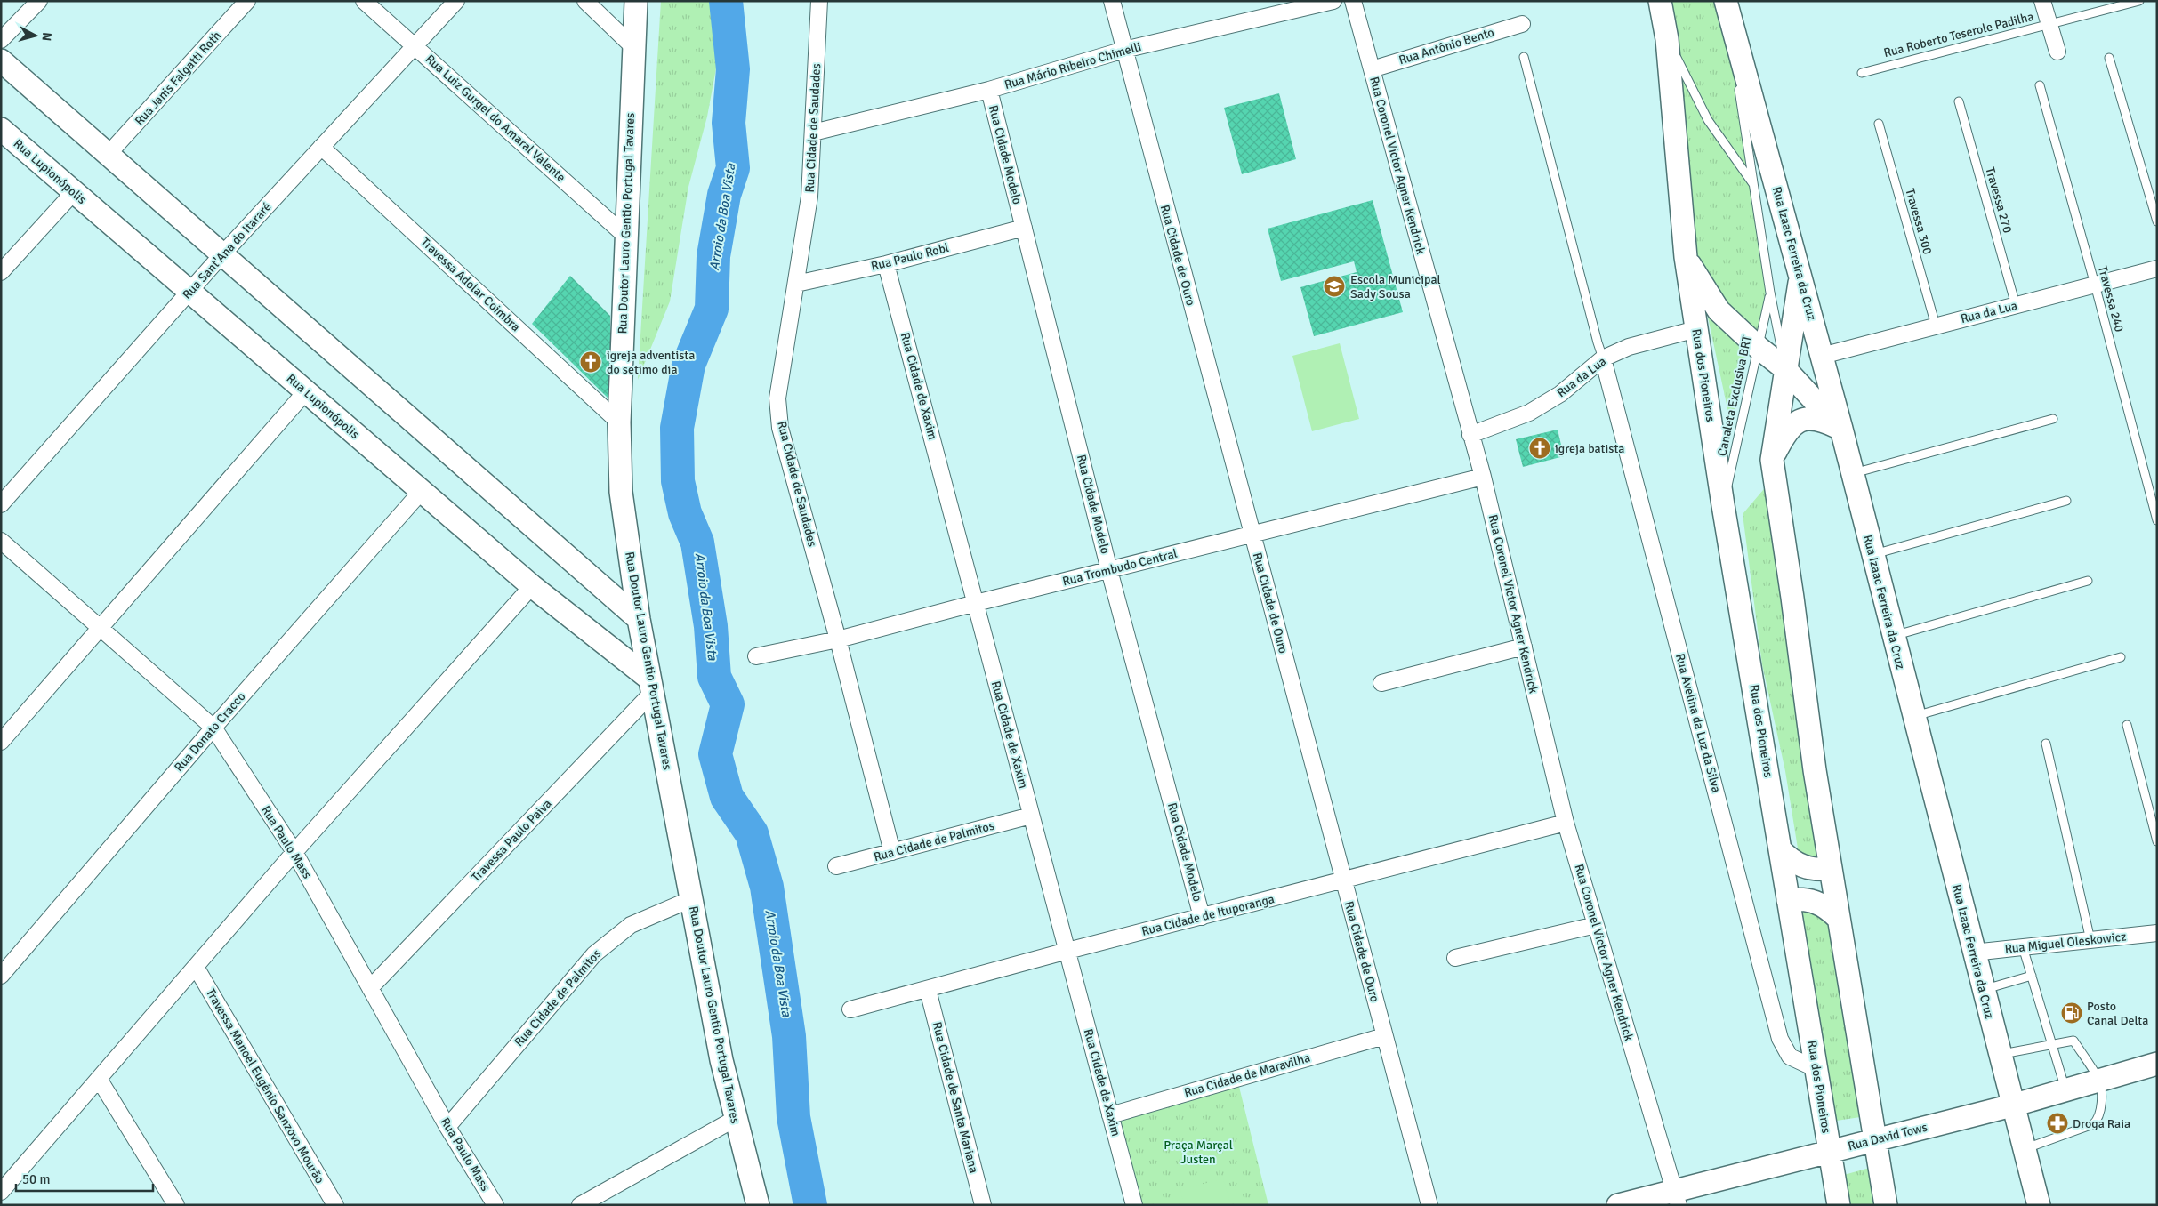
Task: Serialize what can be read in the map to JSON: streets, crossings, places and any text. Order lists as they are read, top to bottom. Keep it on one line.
{"streets":{"main road":["Rua Lupionópolis","Rua Doutor Lauro Gentio Portugal Tavares","Rua Izaac Ferreira da Cruz","Rua dos Pioneiros","Rua David Tows"],"street":["Rua Antônio Bento","Rua Mário Ribeiro Chimelli","Rua Janis Falgatti Roth","Rua Luiz Gurgel do Amaral Valente","Rua Cidade de Saudades","Rua Cidade Modelo","Rua Coronel Victor Agner Kendrick","Rua Sant'Ana do Itararé","Rua Cidade de Ouro","Rua Paulo Robl","Travessa Adolar Coimbra","Rua da Lua","Rua Cidade de Xaxim","Rua Trombudo Central","Rua Avelina da Luz da Silva","Rua Donato Cracco","Travessa Paulo Paiva","Rua Cidade de Palmitos","Rua Paulo Mass","Rua Cidade de Ituporanga","Rua Miguel Oleskowicz","Rua Cidade de Maravilha","Travessa Manoel Eugênio Sanzovo Mourão","Rua Cidade de Santa Mariana"],"lane":["Rua Roberto Teserole Padilha","Travessa 270","Travessa 300","Travessa 240","Canaleta Exclusiva BRT"]},"crossings":[["Rua Antônio Bento","Rua Coronel Victor Agner Kendrick"],["Rua Mário Ribeiro Chimelli","Rua Cidade de Saudades"],["Rua Mário Ribeiro Chimelli","Rua Cidade Modelo"],["Rua Mário Ribeiro Chimelli","Rua Cidade de Ouro"],["Rua Luiz Gurgel do Amaral Valente","Rua Doutor Lauro Gentio Portugal Tavares"],["Rua Luiz Gurgel do Amaral Valente","Rua Sant'Ana do Itararé"],["Rua Cidade de Saudades","Rua Paulo Robl"],["Rua Cidade de Saudades","Rua Trombudo Central"],["Rua Cidade de Saudades","Rua Cidade de Palmitos"],["Rua Cidade Modelo","Rua Paulo Robl"],["Rua Cidade Modelo","Rua Trombudo Central"],["Rua Cidade Modelo","Rua Cidade de Ituporanga"],["Rua Coronel Victor Agner Kendrick","Rua da Lua"],["Rua Coronel Victor Agner Kendrick","Rua Trombudo Central"],["Rua Coronel Victor Agner Kendrick","Rua Cidade de Ituporanga"],["Rua Coronel Victor Agner Kendrick","Rua David Tows"],["Rua Lupionópolis","Rua Doutor Lauro Gentio Portugal Tavares"],["Rua Lupionópolis","Rua Sant'Ana do Itararé"],["Rua Lupionópolis","Rua Donato Cracco"],["Rua Lupionópolis","Travessa Paulo Paiva"],["Travessa 270","Rua da Lua"],["Travessa 300","Rua da Lua"],["Rua Doutor Lauro Gentio Portugal Tavares","Travessa Adolar Coimbra"],["Rua Doutor Lauro Gentio Portugal Tavares","Travessa Paulo Paiva"],["Rua Doutor Lauro Gentio Portugal Tavares","Rua Cidade de Palmitos"],["Rua Sant'Ana do Itararé","Travessa Adolar Coimbra"],["Rua Izaac Ferreira da Cruz","Rua da Lua"],["Rua Izaac Ferreira da Cruz","Canaleta Exclusiva BRT"],["Rua Izaac Ferreira da Cruz","Rua Miguel Oleskowicz"],["Rua Izaac Ferreira da Cruz","Rua David Tows"],["Rua Cidade de Ouro","Rua Trombudo Central"],["Rua Cidade de Ouro","Rua Cidade de Ituporanga"],["Rua Cidade de Ouro","Rua Cidade de Maravilha"],["Rua Paulo Robl","Rua Cidade de Xaxim"],["Travessa 240","Rua da Lua"],["Rua da Lua","Rua dos Pioneiros"],["Rua da Lua","Rua Avelina da Luz da Silva"],["Rua dos Pioneiros","Canaleta Exclusiva BRT"],["Rua dos Pioneiros","Rua Avelina da Luz da Silva"],["Rua dos Pioneiros","Rua David Tows"],["Rua Cidade de Xaxim","Rua Trombudo Central"],["Rua Cidade de Xaxim","Rua Cidade de Palmitos"],["Rua Cidade de Xaxim","Rua Cidade de Ituporanga"],["Rua Cidade de Xaxim","Rua Cidade de Maravilha"],["Rua Donato Cracco","Rua Paulo Mass"],["Travessa Paulo Paiva","Rua Paulo Mass"],["Rua Cidade de Palmitos","Rua Paulo Mass"],["Rua Cidade de Ituporanga","Rua Cidade de Santa Mariana"]],"water":["Arroio da Boa Vista"],"parks":["Praça Marçal Justen"],"places":{"school or university":["Escola Municipal Sady Sousa"],"church":["igreja adventista do setimo dia","igreja batista"],"fuel station":["Posto Canal Delta"],"pharmacy":["Droga Raia"]},"scale_bar":"50 m","north":"right"}
